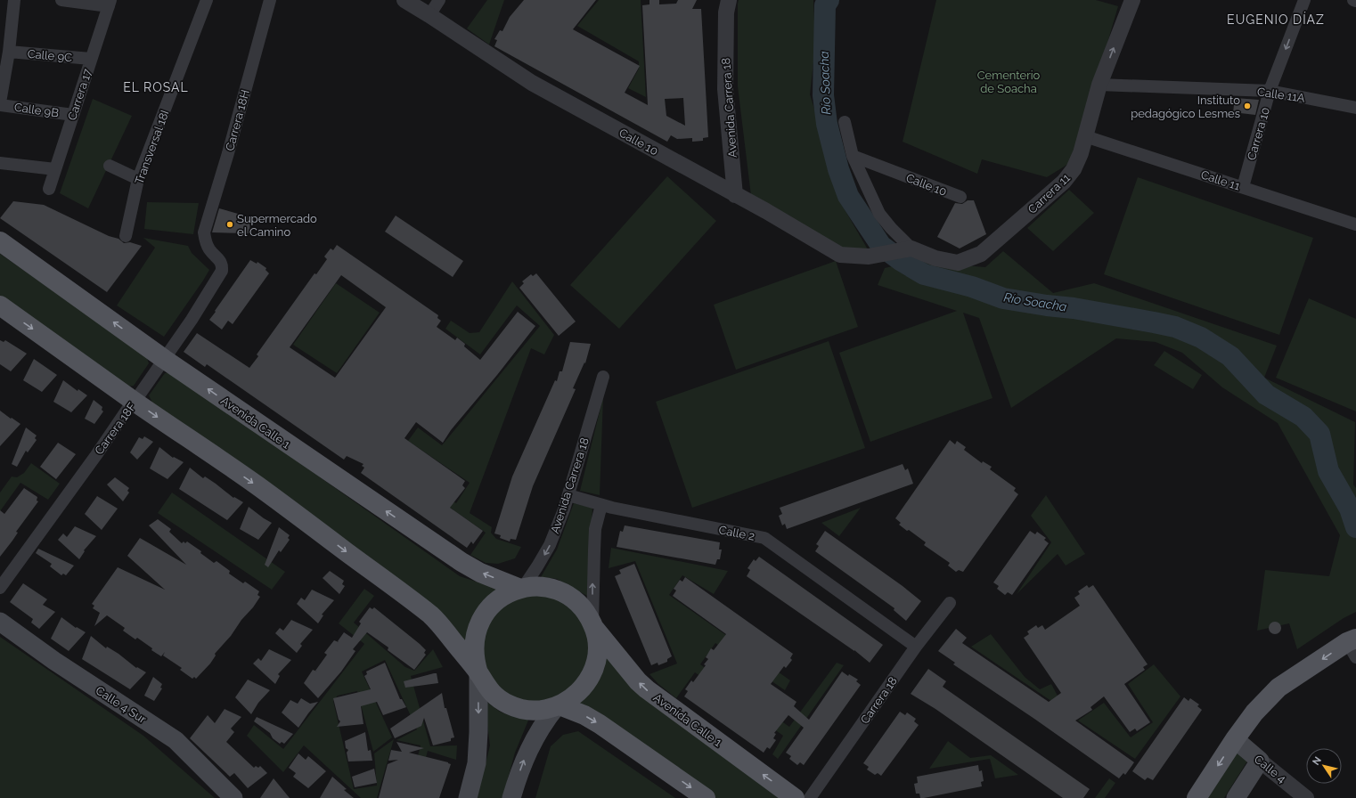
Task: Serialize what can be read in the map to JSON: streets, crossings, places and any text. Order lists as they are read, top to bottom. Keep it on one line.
{"streets":{"main road":["Avenida Calle 1","Calle 4 Sur","Calle 4"],"street":["Calle 9C","Carrera 17","Calle 11A","Avenida Carrera 18","Calle 9B","Carrera 18H","Carrera 10","Calle 10","Transversal 18I","Calle 11","Carrera 11","Carrera 18F","Calle 2","Carrera 18"]},"crossings":[["Calle 9C","Carrera 17"],["Carrera 17","Calle 9B"],["Calle 11A","Carrera 10"],["Calle 11A","Carrera 11"],["Avenida Carrera 18","Calle 10"],["Avenida Carrera 18","Avenida Calle 1"],["Avenida Carrera 18","Calle 2"],["Carrera 18H","Carrera 18F"],["Carrera 10","Calle 11"],["Calle 10","Carrera 11"],["Calle 11","Carrera 11"],["Avenida Calle 1","Carrera 18F"],["Calle 2","Carrera 18"]],"one_way":["Carrera 10"],"districts":["EUGENIO DÍAZ","EL ROSAL"],"water":["Río Soacha"],"parks":["Cementerio de Soacha"],"places":["Instituto pedagógico Lesmes","Supermercado el Camino"],"north":"top left"}
